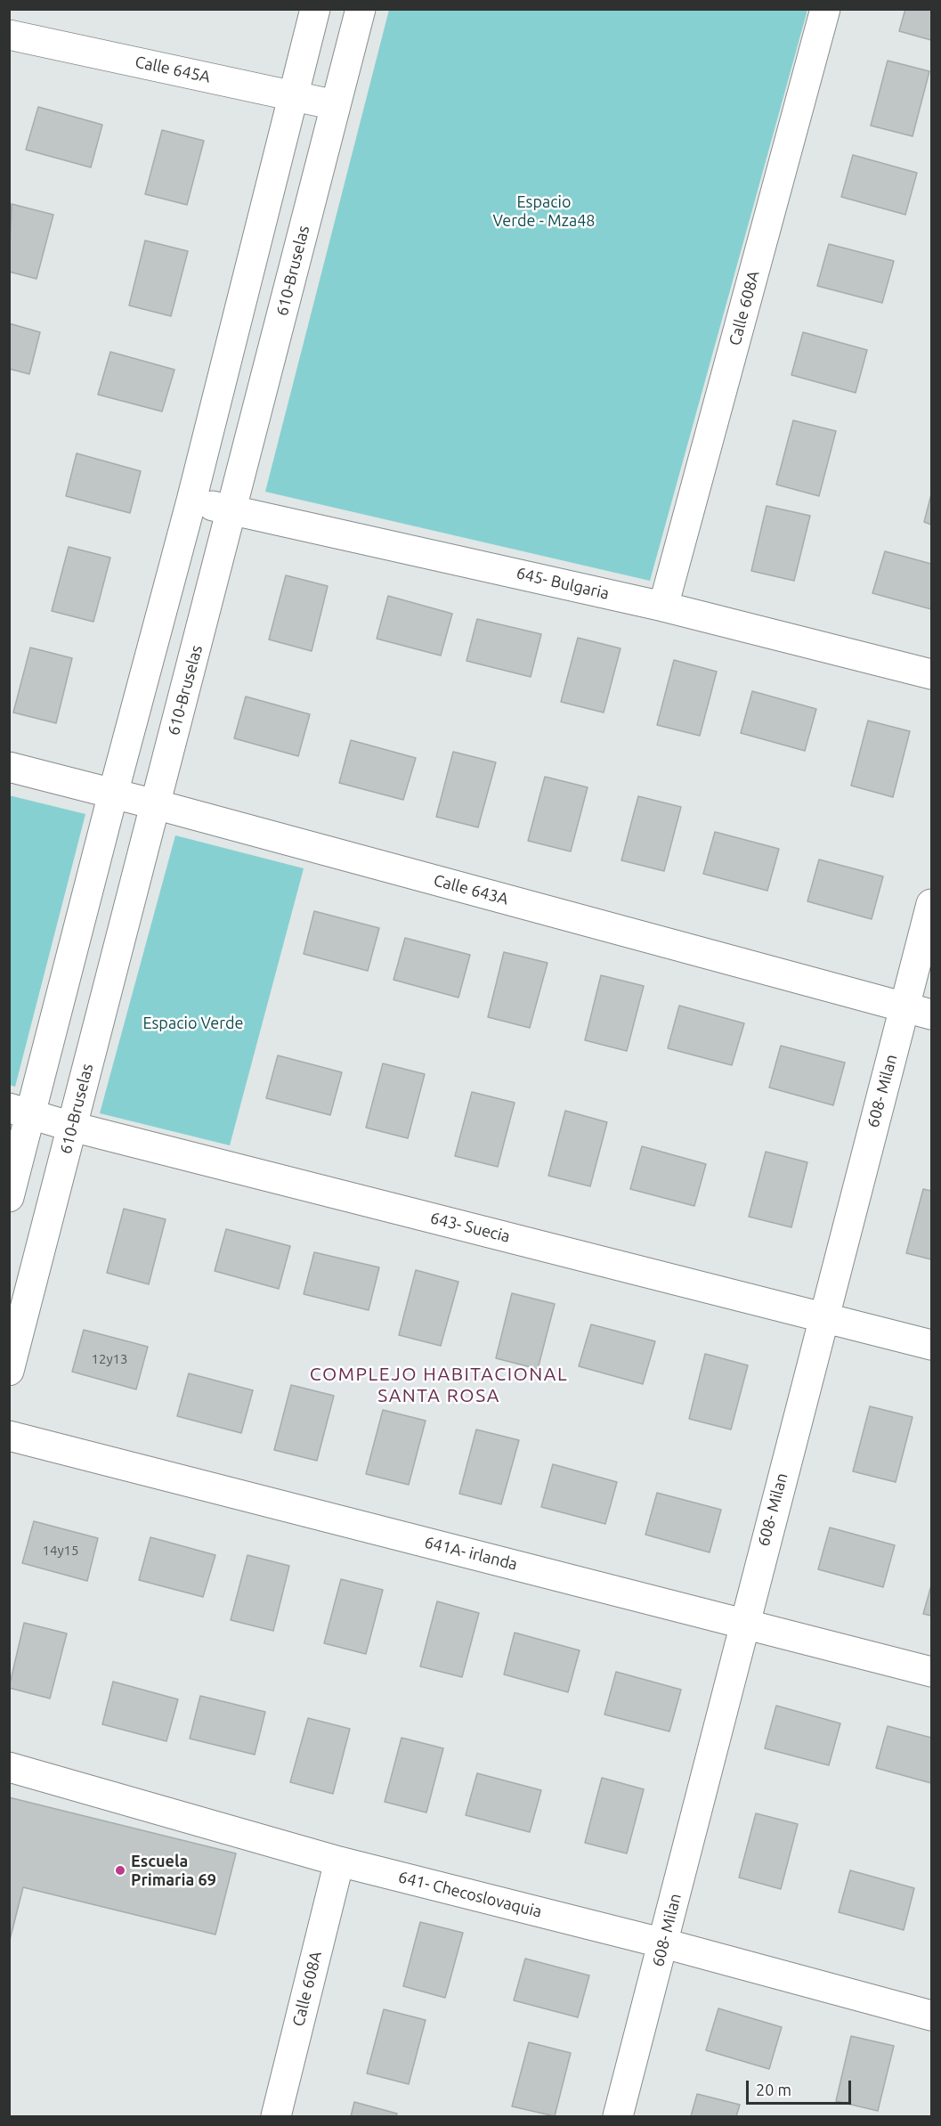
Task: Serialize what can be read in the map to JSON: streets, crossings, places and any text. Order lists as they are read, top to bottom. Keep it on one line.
{"streets":{"street":["Calle 645A","610-Bruselas","Calle 608A","645- Bulgaria","Calle 643A","608- Milan","643- Suecia","641A- irlanda","641- Checoslovaquia"]},"crossings":[["Calle 645A","610-Bruselas"],["610-Bruselas","645- Bulgaria"],["610-Bruselas","Calle 643A"],["610-Bruselas","643- Suecia"],["Calle 608A","645- Bulgaria"],["Calle 608A","641- Checoslovaquia"],["Calle 643A","608- Milan"],["608- Milan","643- Suecia"],["608- Milan","641A- irlanda"],["608- Milan","641- Checoslovaquia"]],"districts":["COMPLEJO HABITACIONAL SANTA ROSA"],"parks":["Espacio Verde - Mza48","Espacio Verde"],"places":["Escuela Primaria 69"],"house_numbers":["12y13","14y15"],"scale_bar":"20 m"}
